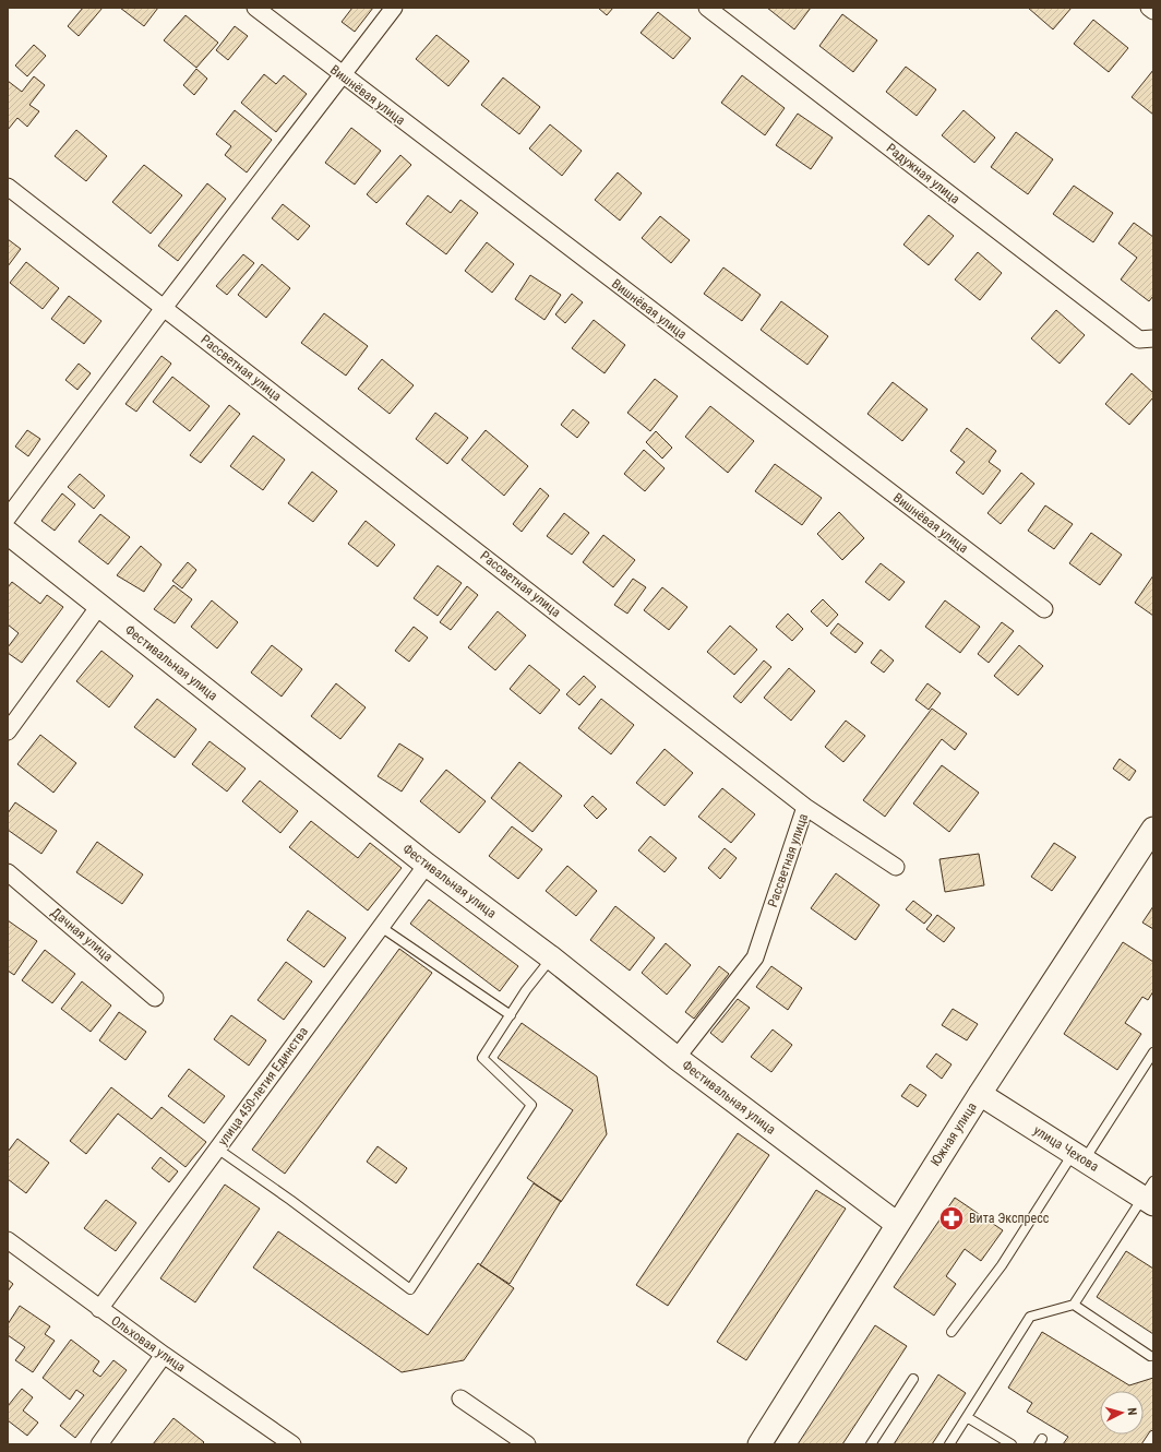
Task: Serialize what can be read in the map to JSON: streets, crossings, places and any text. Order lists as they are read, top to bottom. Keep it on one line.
{"streets":{"street":["Вишнёвая улица","Радужная улица","Рассветная улица","Фестивальная улица","Дачная улица","улица 450-летия Единства","Южная улица","улица Чехова","Ольховая улица"]},"crossings":[["Рассветная улица","Фестивальная улица"],["Фестивальная улица","улица 450-летия Единства"],["Фестивальная улица","Южная улица"],["улица 450-летия Единства","Ольховая улица"],["Южная улица","улица Чехова"]],"places":{"pharmacy":["Вита Экспресс"]},"north":"right"}
